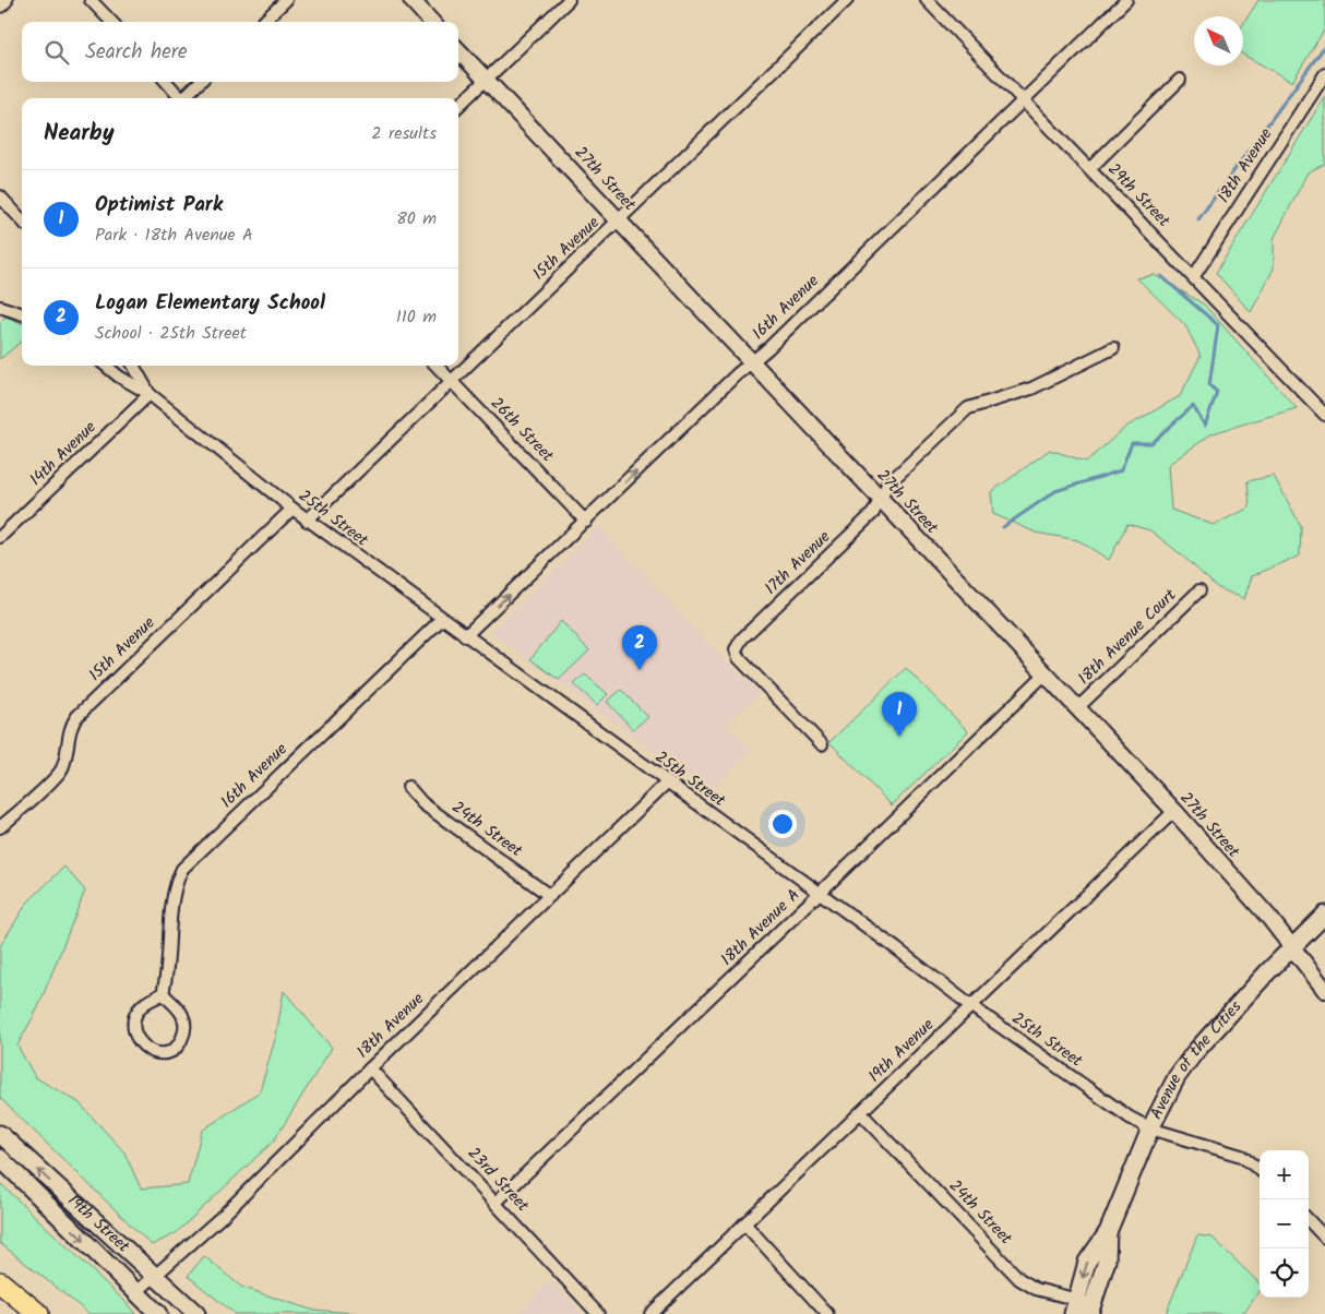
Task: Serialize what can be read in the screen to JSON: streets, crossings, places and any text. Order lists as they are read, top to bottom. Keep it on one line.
{"streets":{"main road":["Avenue of the Cities","19th Street"],"street":["18th Avenue","27th Street","29th Street","15th Avenue","16th Avenue","26th Street","14th Avenue","25th Street","17th Avenue","18th Avenue Court","24th Street","18th Avenue A","19th Avenue","23rd Street"]},"crossings":[["18th Avenue","29th Street"],["18th Avenue","25th Street"],["18th Avenue","24th Street"],["18th Avenue","23rd Street"],["18th Avenue","19th Street"],["27th Street","15th Avenue"],["27th Street","16th Avenue"],["27th Street","17th Avenue"],["27th Street","18th Avenue Court"],["27th Street","18th Avenue A"],["27th Street","19th Avenue"],["27th Street","Avenue of the Cities"],["29th Street","16th Avenue"],["15th Avenue","26th Street"],["15th Avenue","25th Street"],["16th Avenue","26th Street"],["16th Avenue","25th Street"],["14th Avenue","25th Street"],["25th Street","18th Avenue A"],["25th Street","19th Avenue"],["25th Street","Avenue of the Cities"],["24th Street","19th Avenue"],["24th Street","Avenue of the Cities"],["18th Avenue A","23rd Street"]],"north":"top left","page":{"search":"Search here","heading":["Nearby","2 results"],"list":[{"mark":"1","name":"Optimist Park","note":"Park · 18th Avenue A","value":"80 m"},{"mark":"2","name":"Logan Elementary School","note":"School · 25th Street","value":"110 m"}],"pins":["2","1"],"map_buttons":["+","−"]}}
